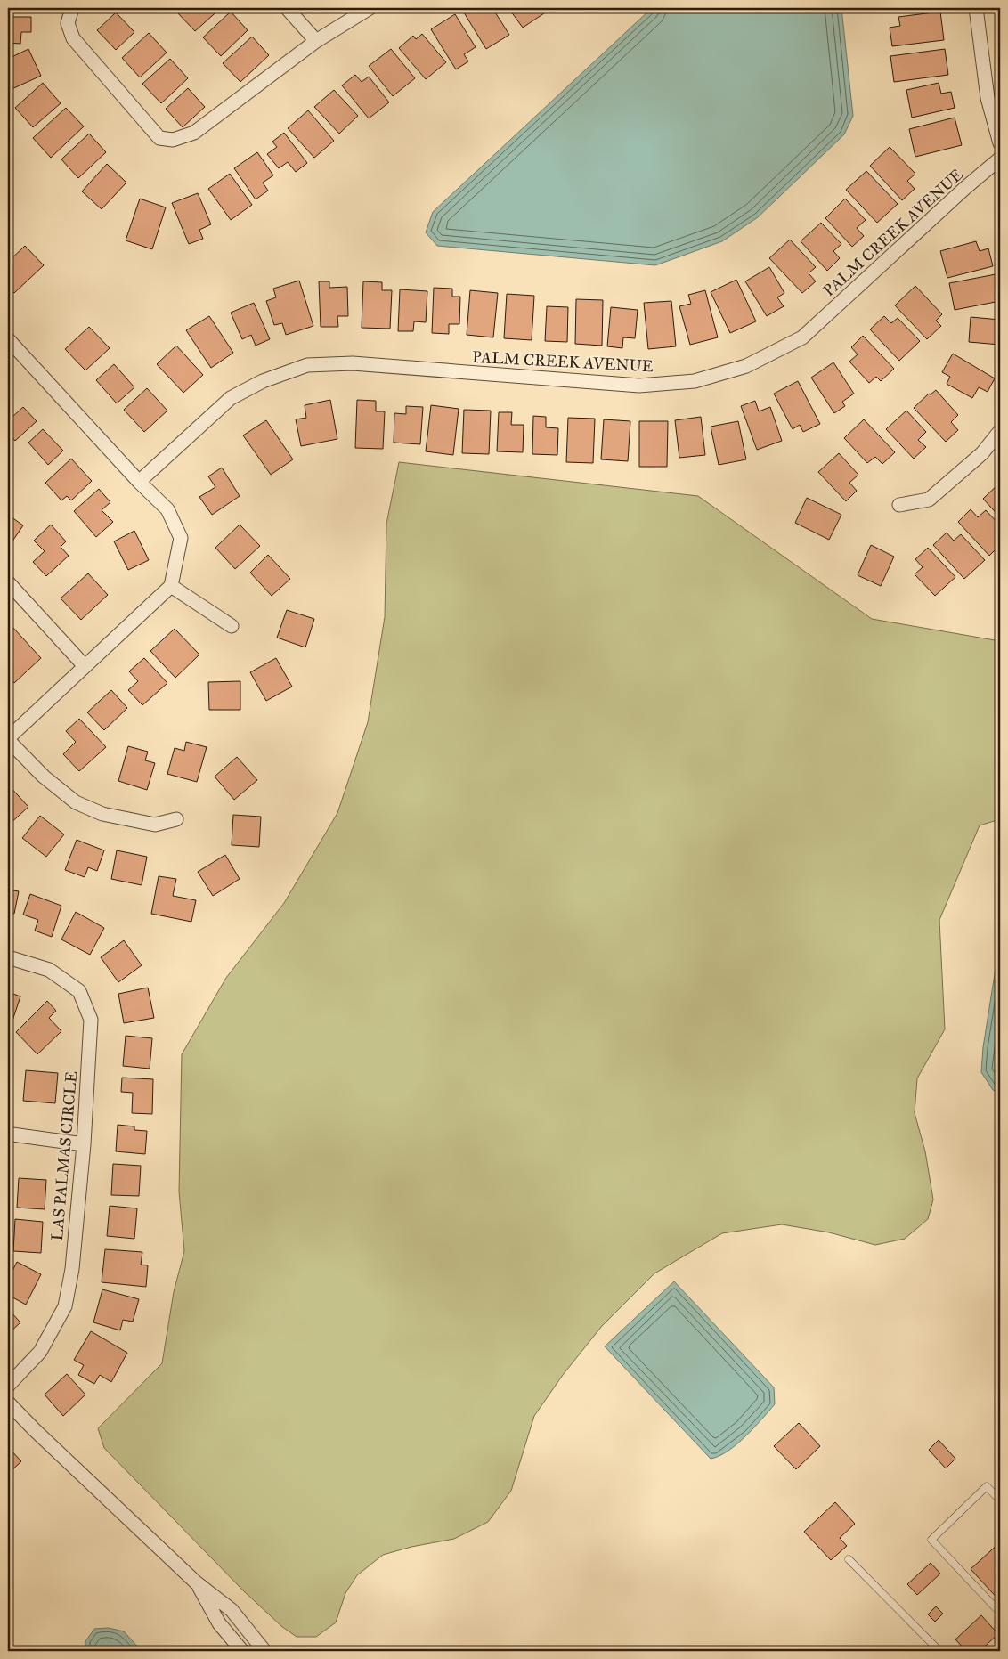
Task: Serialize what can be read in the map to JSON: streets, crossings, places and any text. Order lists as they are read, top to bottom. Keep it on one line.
{"streets":{"street":["PALM CREEK AVENUE","LAS PALMAS CIRCLE"]}}
